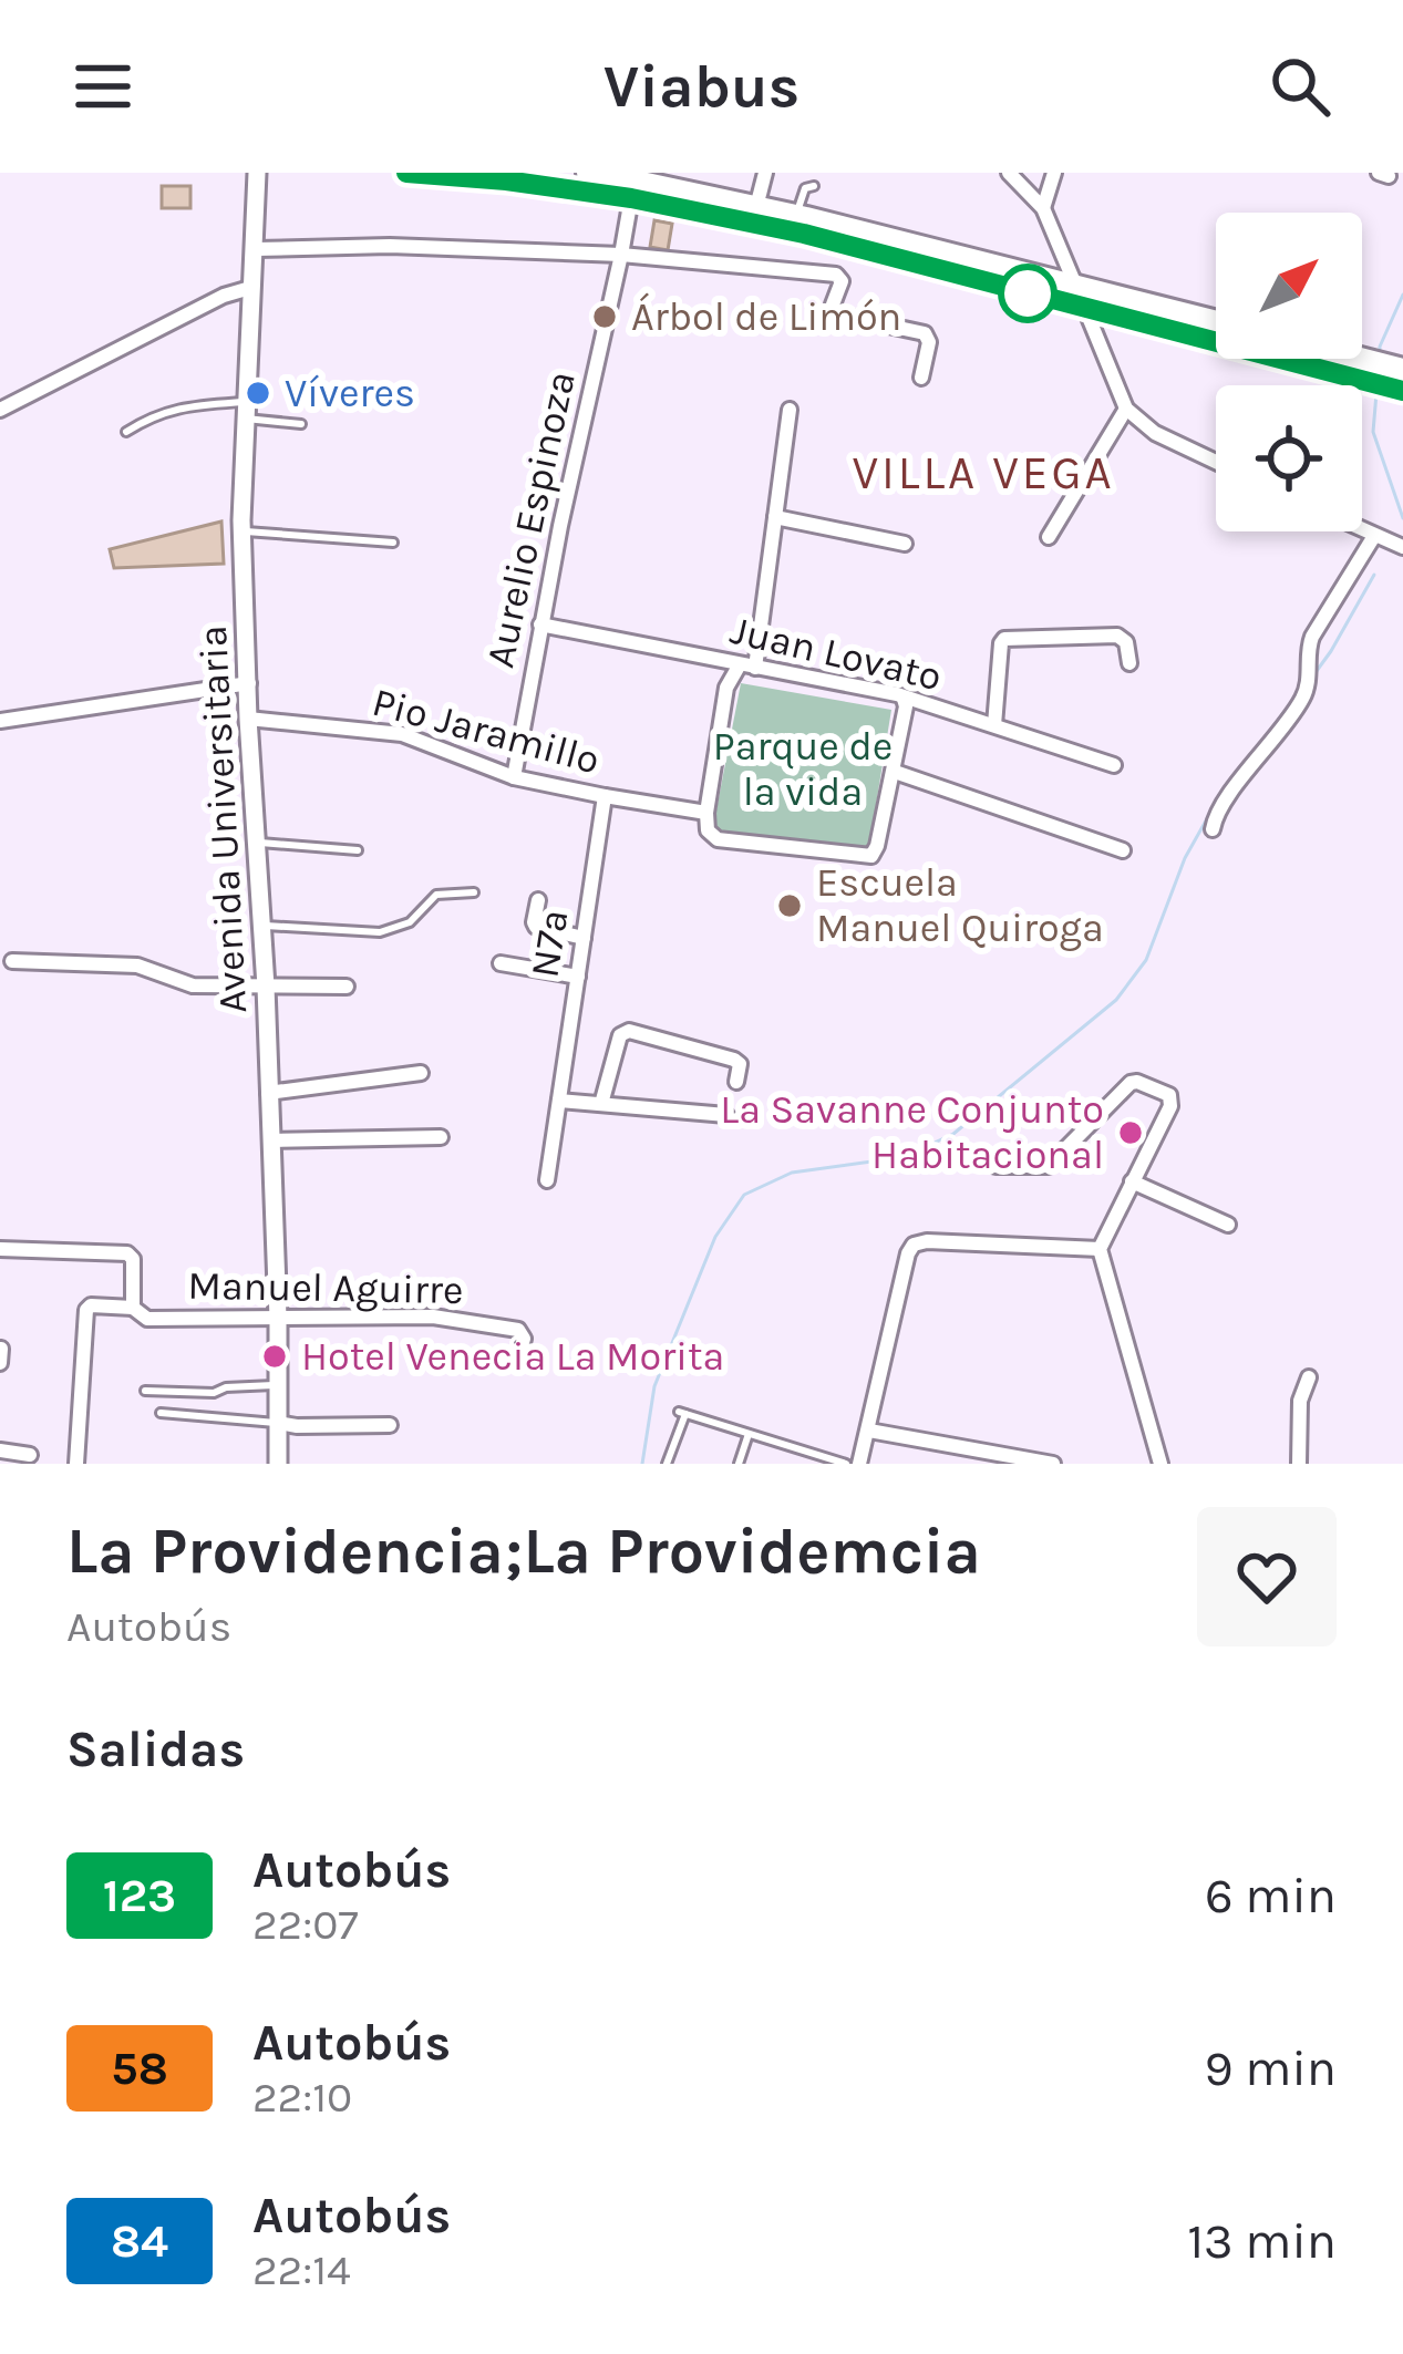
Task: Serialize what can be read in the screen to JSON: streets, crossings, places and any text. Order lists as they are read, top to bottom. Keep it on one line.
{"streets":{"street":["Aurelio Espinoza","Juan Lovato","Pio Jaramillo","Avenida Universitaria","N7a","Manuel Aguirre"]},"crossings":[["Aurelio Espinoza","Juan Lovato"],["Aurelio Espinoza","Pio Jaramillo"],["Pio Jaramillo","Avenida Universitaria"],["Pio Jaramillo","N7a"],["Avenida Universitaria","Manuel Aguirre"]],"districts":["VILLA VEGA"],"parks":["Parque de la vida"],"places":["Árbol de Limón","Víveres","Escuela Manuel Quiroga","La Savanne Conjunto Habitacional","Hotel Venecia La Morita"],"lines":["bus line 123"],"north":"top right","page":{"header":"Viabus","heading":[["La Providencia;La Providemcia","Autobús"],"Salidas"],"list":[{"mark":"123","name":"Autobús","note":"22:07","value":"6 min"},{"mark":"58","name":"Autobús","note":"22:10","value":"9 min"},{"mark":"84","name":"Autobús","note":"22:14","value":"13 min"}]}}
